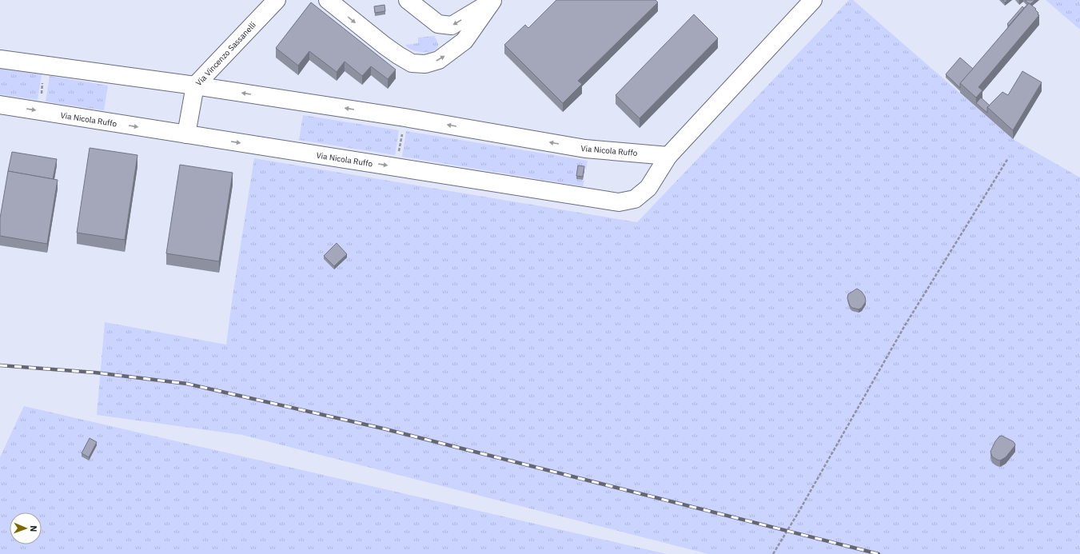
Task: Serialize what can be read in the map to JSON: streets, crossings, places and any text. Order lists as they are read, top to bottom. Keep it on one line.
{"streets":{"street":["Via Vincenzo Sassanelli","Via Nicola Ruffo"]},"crossings":[["Via Vincenzo Sassanelli","Via Nicola Ruffo"]],"north":"right"}
